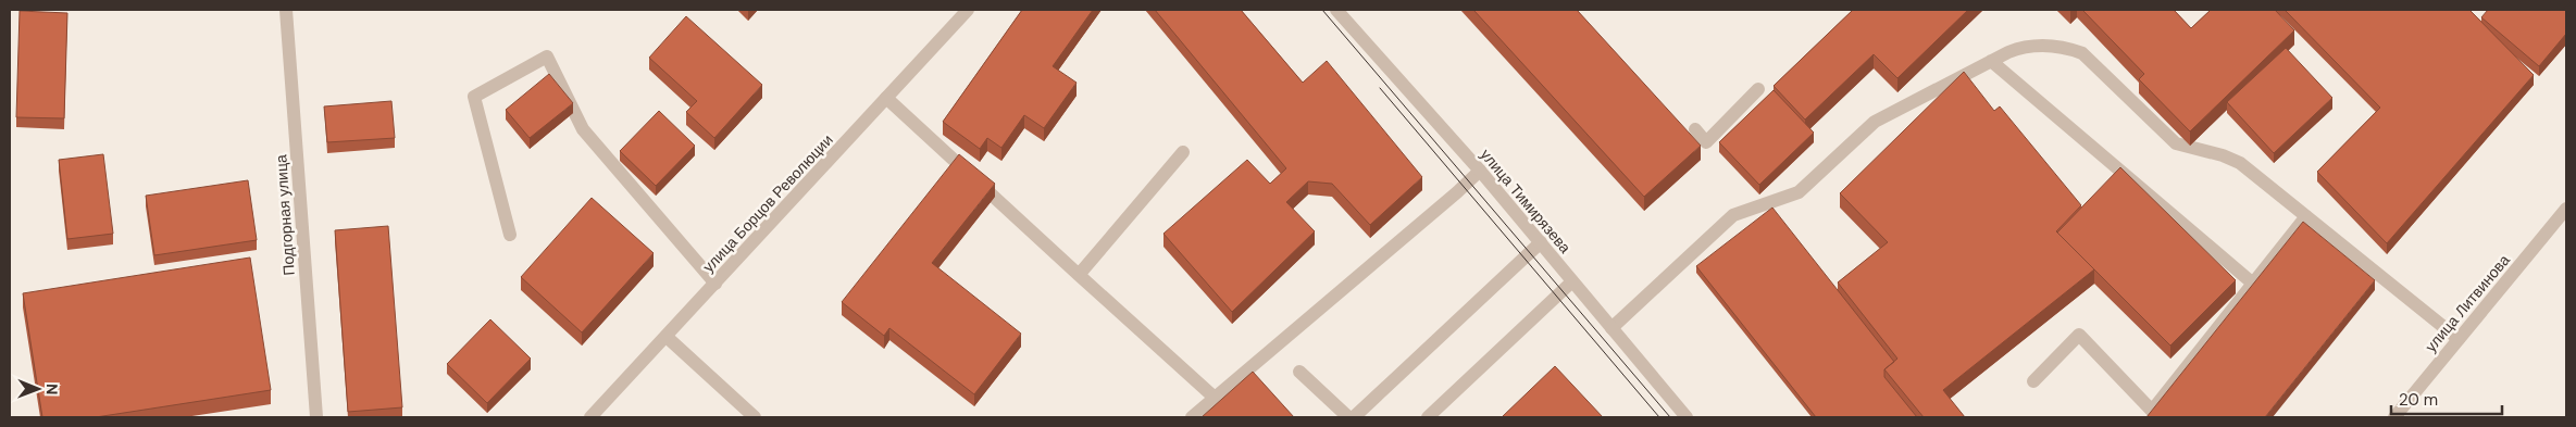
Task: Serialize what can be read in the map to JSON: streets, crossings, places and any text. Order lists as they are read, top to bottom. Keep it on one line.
{"streets":{"street":["улица Тимирязева","улица Борцов Революции","Подгорная улица","улица Литвинова"]},"scale_bar":"20 m","north":"right"}
